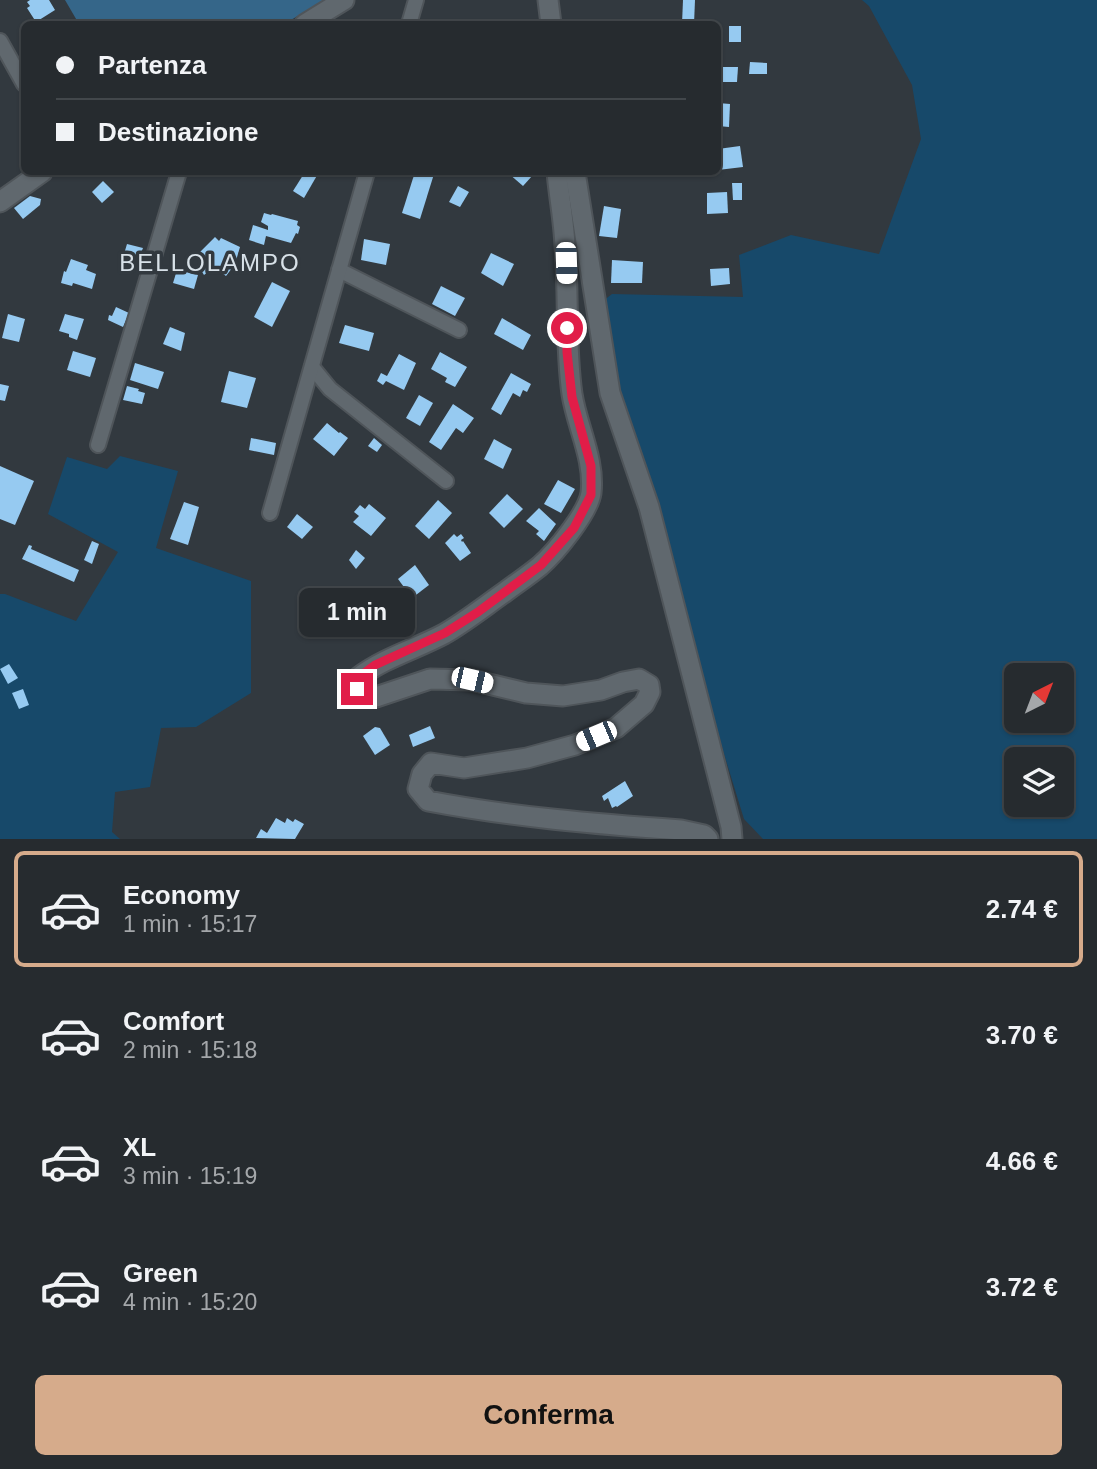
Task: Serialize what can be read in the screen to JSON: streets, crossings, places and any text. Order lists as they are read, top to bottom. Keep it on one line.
{"districts":["BELLOLAMPO"],"north":"top right","page":{"banner":["Partenza","Destinazione"],"bubble":"1 min","list":[{"name":"Economy","note":"1 min · 15:17","value":"2.74 €"},{"name":"Comfort","note":"2 min · 15:18","value":"3.70 €"},{"name":"XL","note":"3 min · 15:19","value":"4.66 €"},{"name":"Green","note":"4 min · 15:20","value":"3.72 €"}],"buttons":"Conferma"}}
